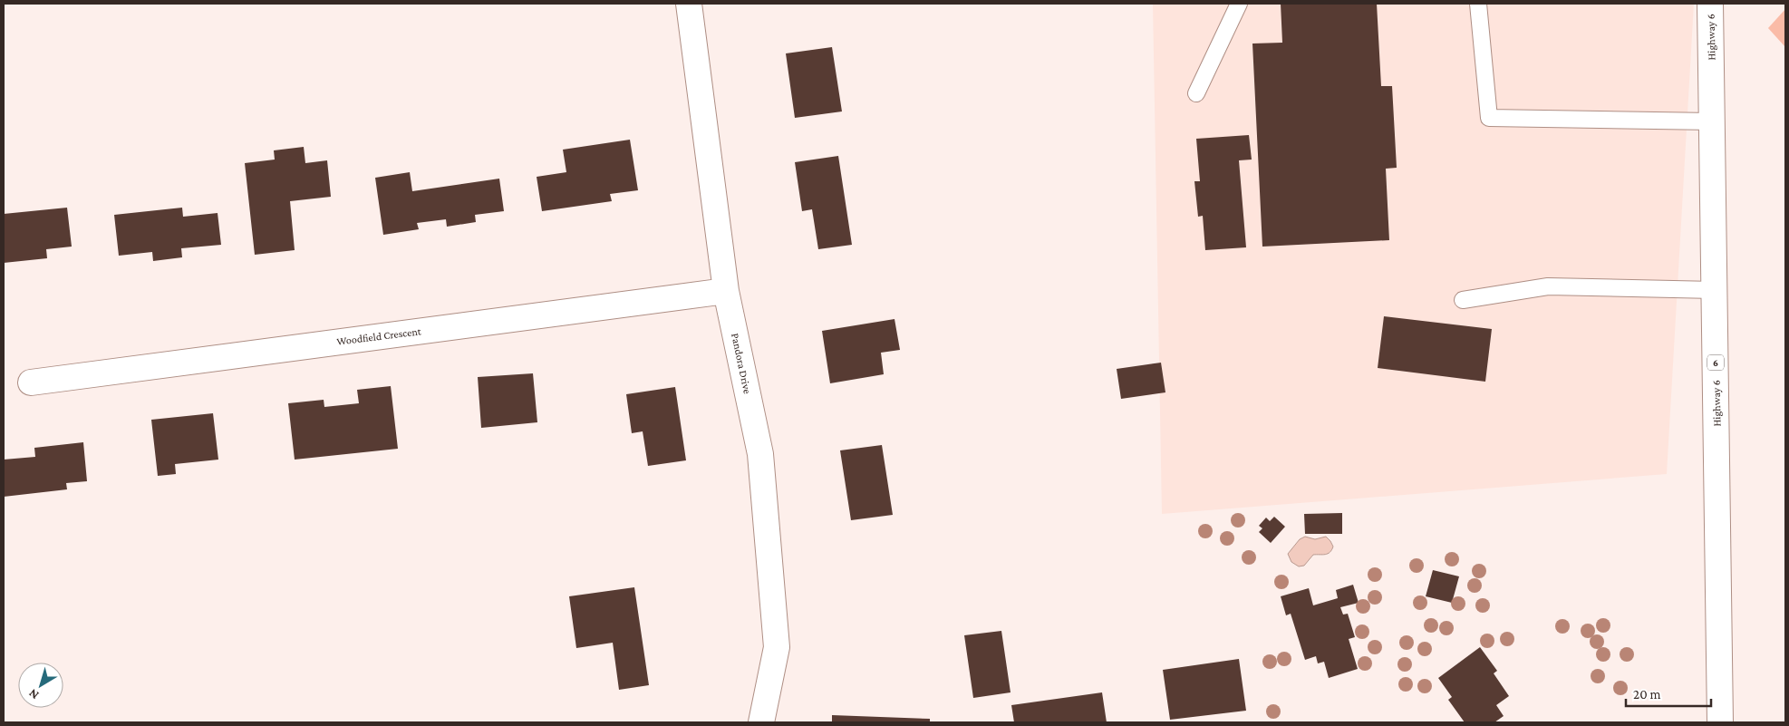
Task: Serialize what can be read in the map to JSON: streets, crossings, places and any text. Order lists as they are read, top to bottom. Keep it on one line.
{"streets":{"street":["Highway 6","Woodfield Crescent","6","Pandora Drive"]},"crossings":[["Woodfield Crescent","Pandora Drive"]],"scale_bar":"20 m","north":"bottom left"}
